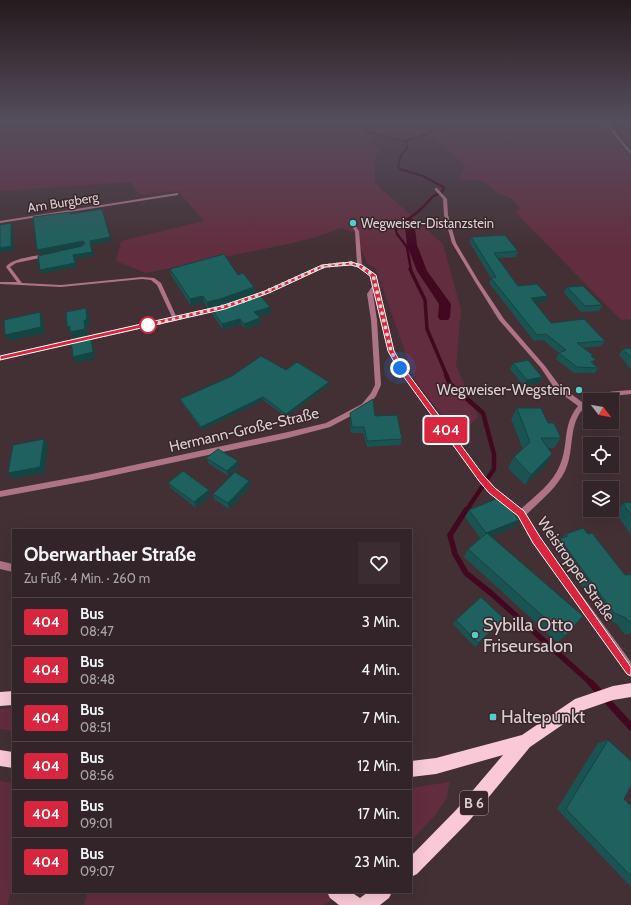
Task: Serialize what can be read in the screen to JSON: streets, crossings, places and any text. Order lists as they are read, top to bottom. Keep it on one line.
{"streets":{"main road":["B 6"],"street":["Am Burgberg","Hermann-Große-Straße","Weistropper Straße"]},"places":{"other":["Wegweiser-Distanzstein","Wegweiser-Wegstein","Sybilla Otto Friseursalon"],"transit":["Haltepunkt"]},"lines":["bus line 404"],"north":"bottom right","page":{"on_map":"404","heading":["Oberwarthaer Straße","Zu Fuß · 4 Min. · 260 m"],"list":[{"mark":"404","name":"Bus","note":"08:47","value":"3 Min."},{"mark":"404","name":"Bus","note":"08:48","value":"4 Min."},{"mark":"404","name":"Bus","note":"08:51","value":"7 Min."},{"mark":"404","name":"Bus","note":"08:56","value":"12 Min."},{"mark":"404","name":"Bus","note":"09:01","value":"17 Min."},{"mark":"404","name":"Bus","note":"09:07","value":"23 Min."}]}}
